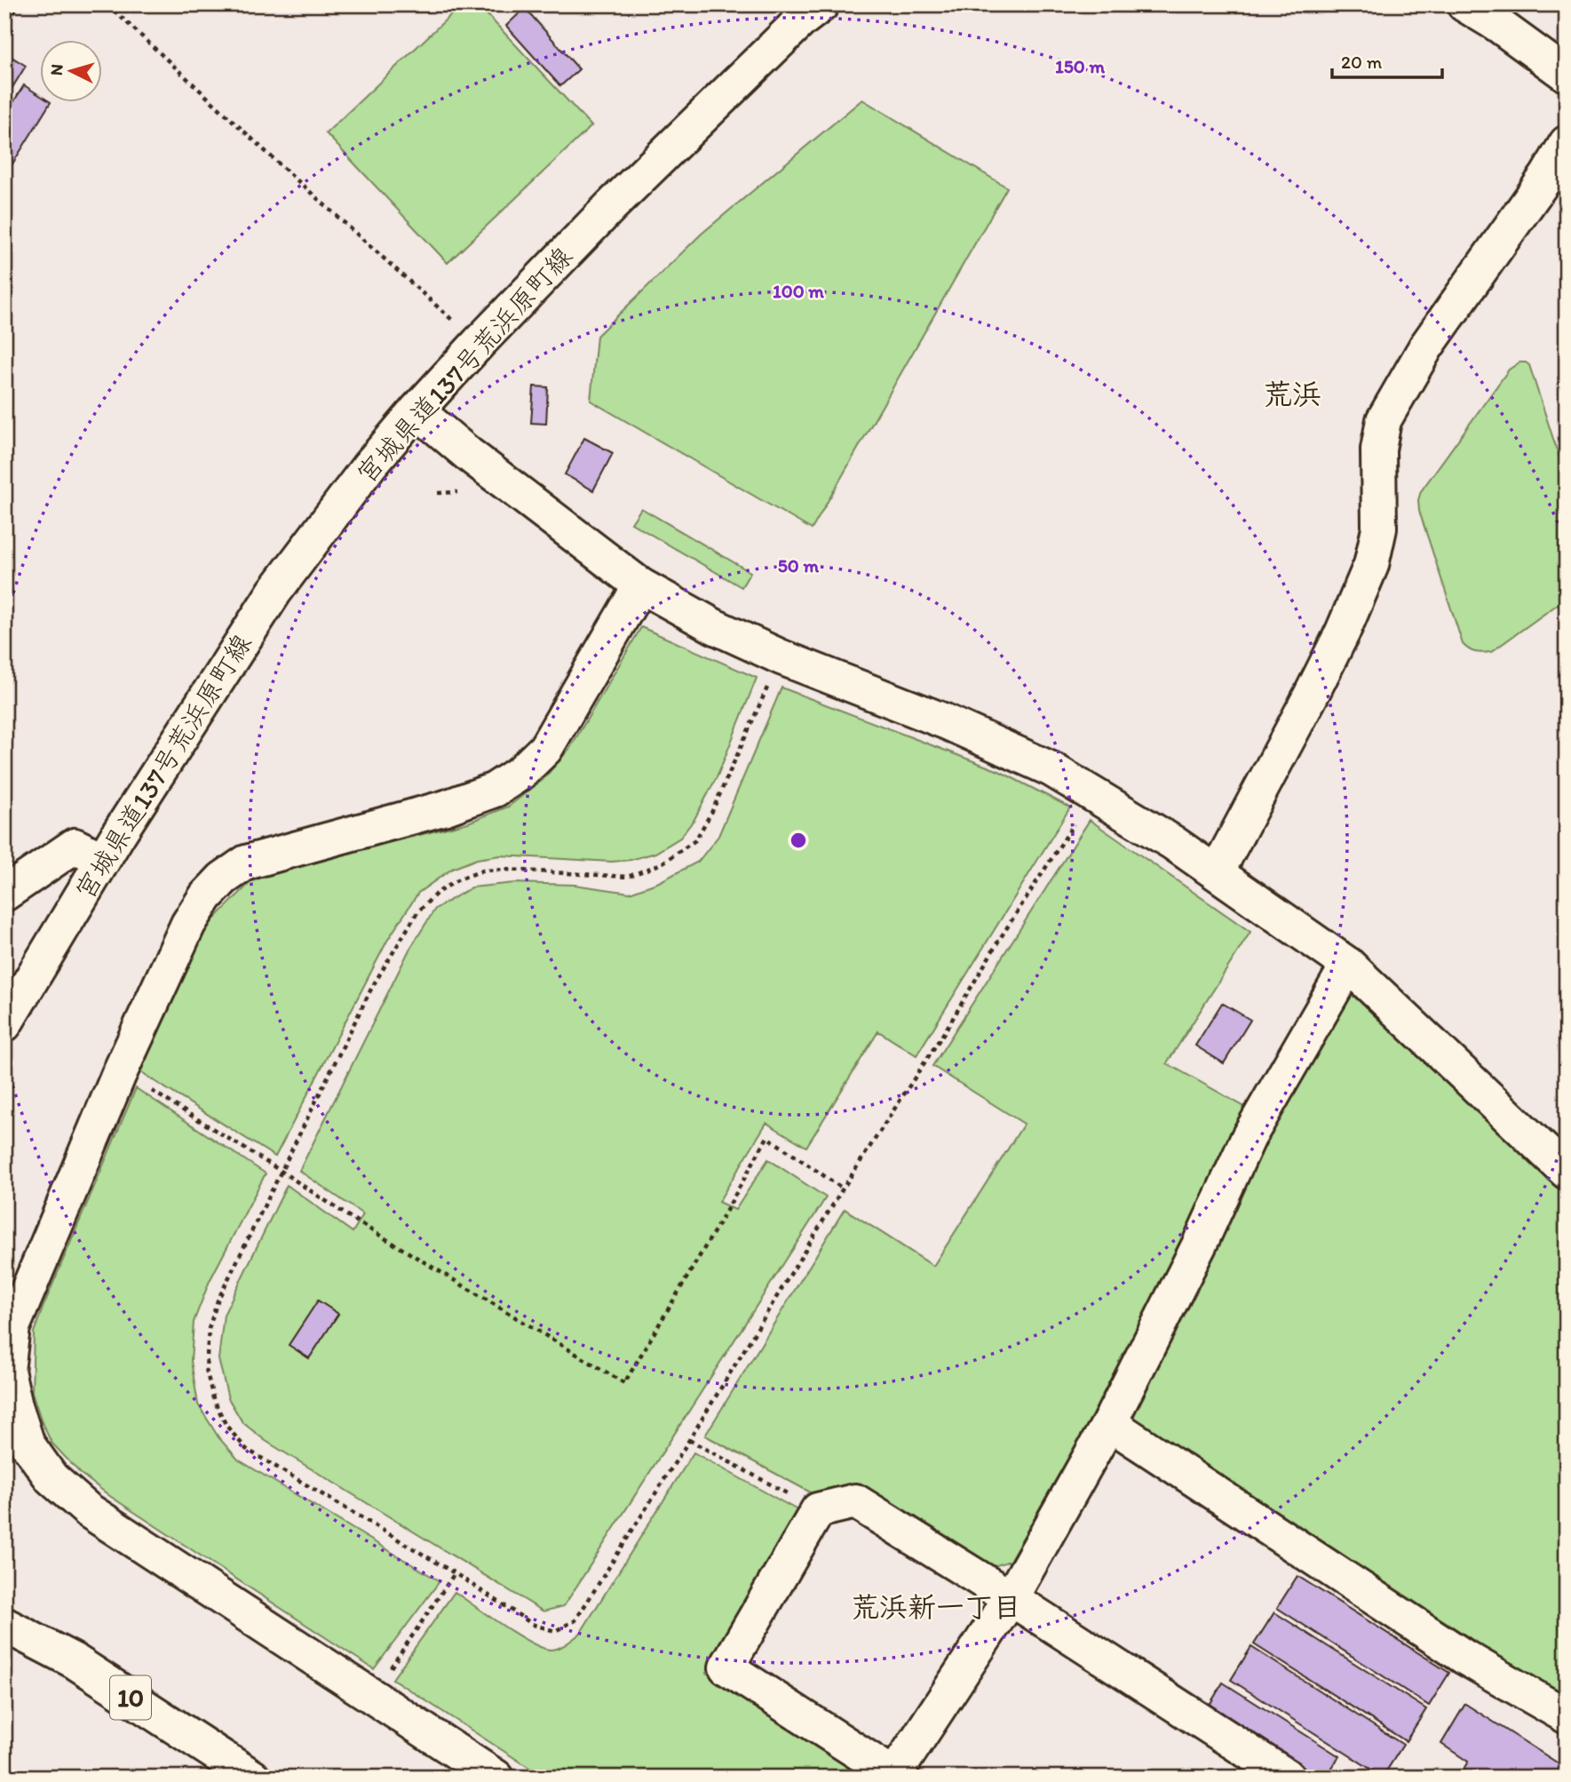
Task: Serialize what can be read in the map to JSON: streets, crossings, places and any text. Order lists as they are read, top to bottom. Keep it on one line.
{"streets":{"street":["宮城県道137号荒浜原町線","10"]},"districts":["荒浜","荒浜新一丁目"],"scale_bar":"20 m","north":"left","rings":["150 m","100 m","50 m"]}
